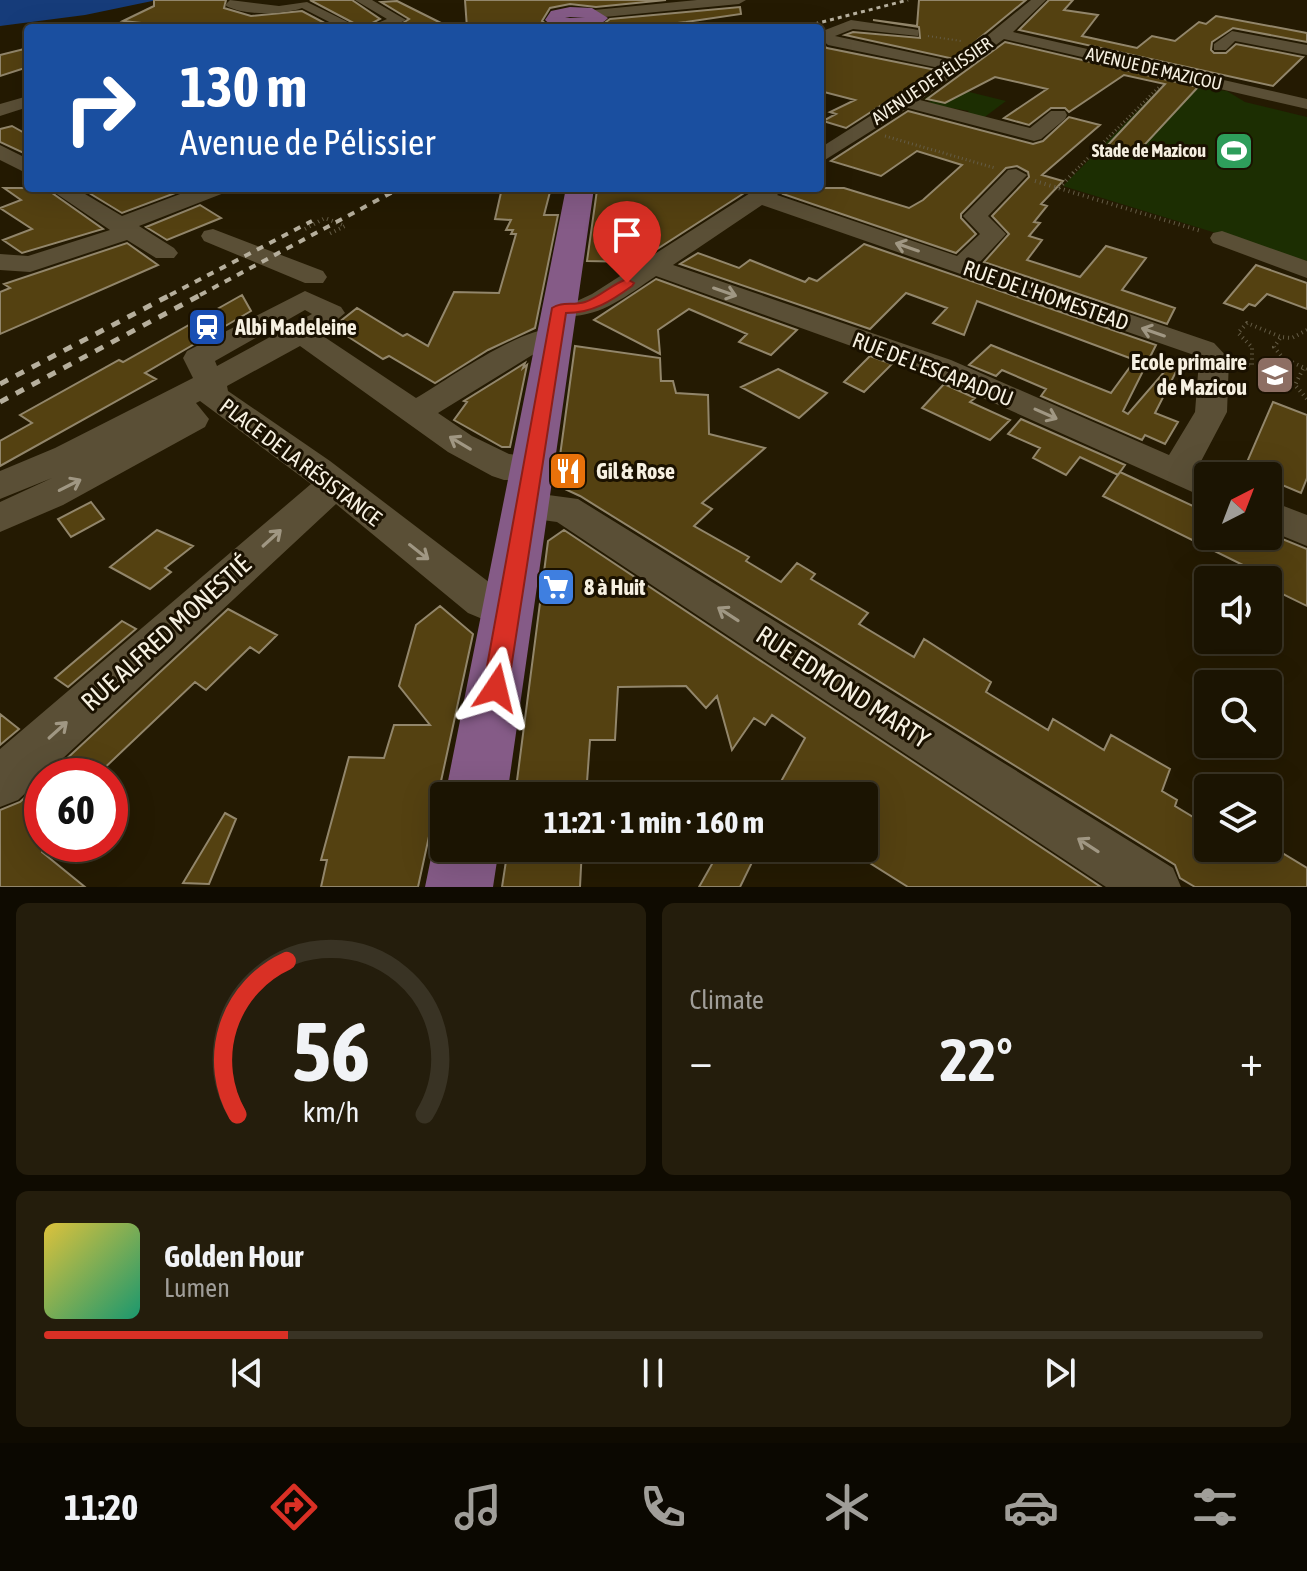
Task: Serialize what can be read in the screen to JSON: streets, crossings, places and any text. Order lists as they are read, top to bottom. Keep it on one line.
{"streets":{"street":["AVENUE DE MAZICOU","AVENUE DE PÉLISSIER","RUE DE L'HOMESTEAD","RUE DE L'ESCAPADOU","PLACE DE LA RÉSISTANCE","RUE ALFRED MONESTIÉ","RUE EDMOND MARTY"]},"crossings":[["AVENUE DE MAZICOU","AVENUE DE PÉLISSIER"],["PLACE DE LA RÉSISTANCE","RUE ALFRED MONESTIÉ"],["PLACE DE LA RÉSISTANCE","RUE EDMOND MARTY"]],"one_way":["RUE DE L'HOMESTEAD","RUE DE L'ESCAPADOU","RUE EDMOND MARTY"],"places":{"sports":["Stade de Mazicou"],"station":["Albi Madeleine"],"school or university":["Ecole primaire de Mazicou"],"restaurant":["Gil & Rose"],"supermarket":["8 à Huit"]},"north":"top right","page":{"turn":["130 m","Avenue de Pélissier"],"limit":"60","trip":"11:21 · 1 min · 160 m","tile":"Climate","heat":["−","22°","+"],"song":["Golden Hour","Lumen"],"tabs":"11:20","gauge":["56","km/h"]}}
